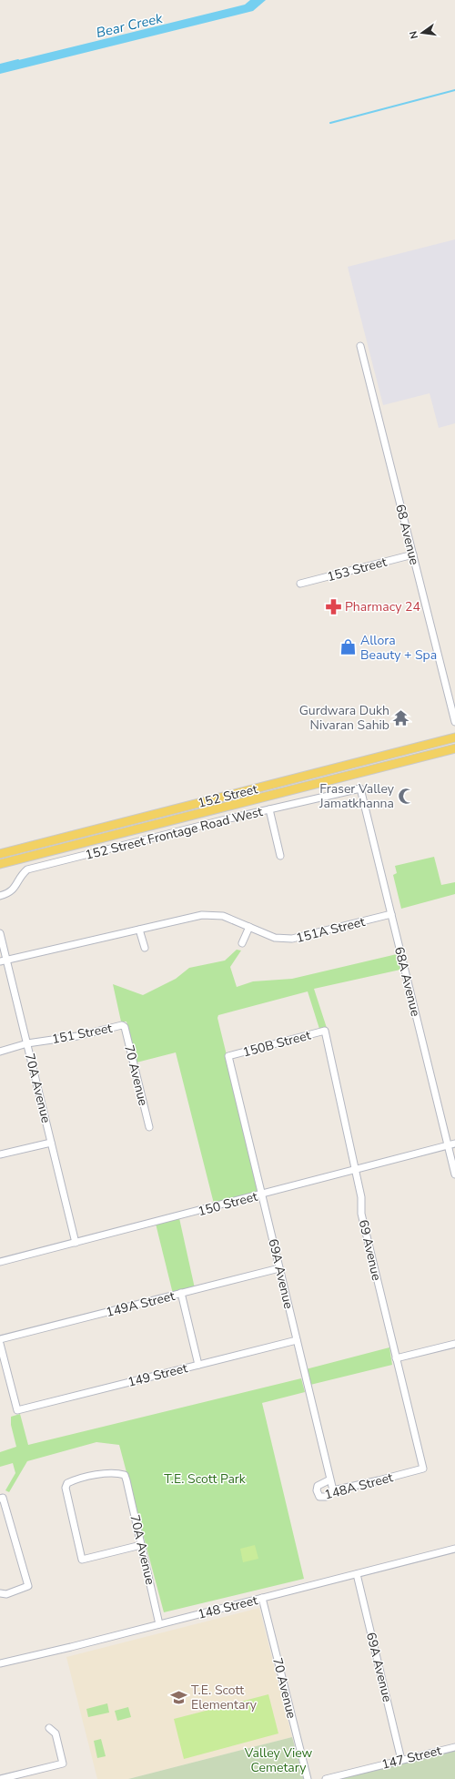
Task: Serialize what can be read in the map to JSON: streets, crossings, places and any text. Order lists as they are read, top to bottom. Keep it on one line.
{"streets":{"main road":["152 Street"],"street":["68 Avenue","153 Street","152 Street Frontage Road West","151A Street","68A Avenue","151 Street","150B Street","70 Avenue","70A Avenue","150 Street","69 Avenue","69A Avenue","149A Street","149 Street","148A Street","148 Street","147 Street"]},"crossings":[["68 Avenue","153 Street"],["152 Street Frontage Road West","68A Avenue"],["151A Street","68A Avenue"],["151A Street","70A Avenue"],["68A Avenue","150 Street"],["151 Street","70 Avenue"],["151 Street","70A Avenue"],["150B Street","69 Avenue"],["150B Street","69A Avenue"],["70 Avenue","148 Street"],["70A Avenue","150 Street"],["70A Avenue","148 Street"],["150 Street","69 Avenue"],["150 Street","69A Avenue"],["69 Avenue","148A Street"],["69A Avenue","149A Street"],["69A Avenue","149 Street"],["69A Avenue","148A Street"],["69A Avenue","148 Street"],["69A Avenue","147 Street"]],"water":["Bear Creek"],"parks":["T.E. Scott Park","Valley View Cemetary"],"places":{"pharmacy":["Pharmacy 24"],"shop":["Allora Beauty + Spa"],"temple":["Gurdwara Dukh Nivaran Sahib"],"mosque":["Fraser Valley Jamatkhanna"],"school or university":["T.E. Scott Elementary"]},"north":"left"}
